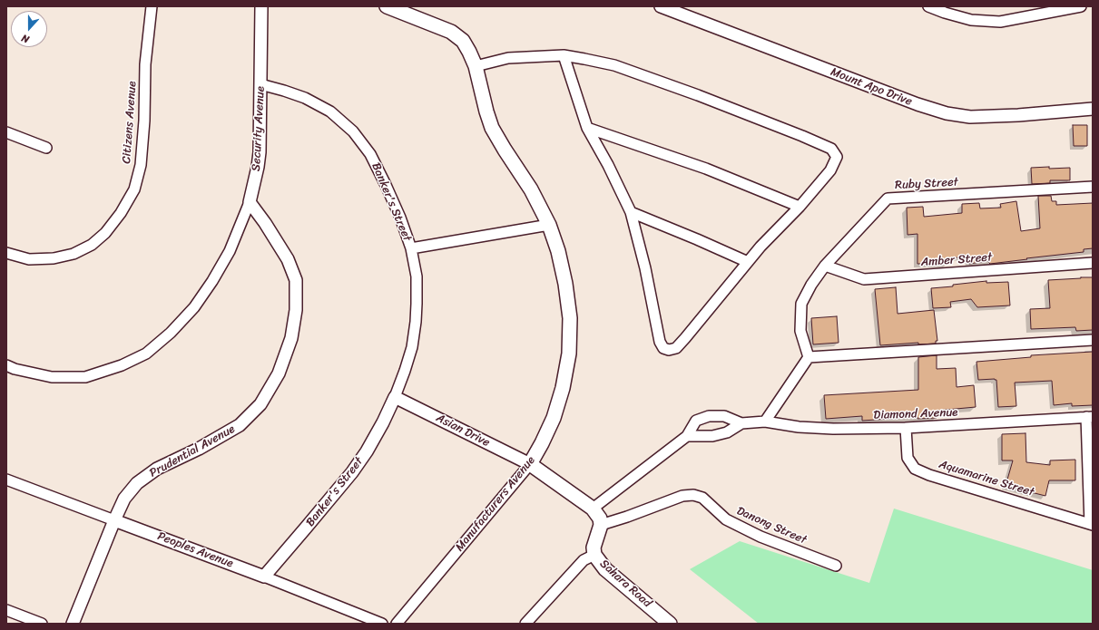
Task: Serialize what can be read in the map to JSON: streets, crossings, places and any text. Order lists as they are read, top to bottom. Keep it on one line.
{"streets":{"main road":["Manufacturers Avenue","Sahara Road"],"street":["Mount Apo Drive","Citizens Avenue","Security Avenue","Ruby Street","Banker's Street","Amber Street","Diamond Avenue","Asian Drive","Prudential Avenue","Aquamarine Street","Danong Street","Peoples Avenue"]},"crossings":[["Security Avenue","Banker's Street"],["Security Avenue","Prudential Avenue"],["Ruby Street","Amber Street"],["Banker's Street","Asian Drive"],["Banker's Street","Peoples Avenue"],["Diamond Avenue","Aquamarine Street"],["Asian Drive","Manufacturers Avenue"],["Prudential Avenue","Peoples Avenue"],["Danong Street","Sahara Road"]],"north":"bottom"}
